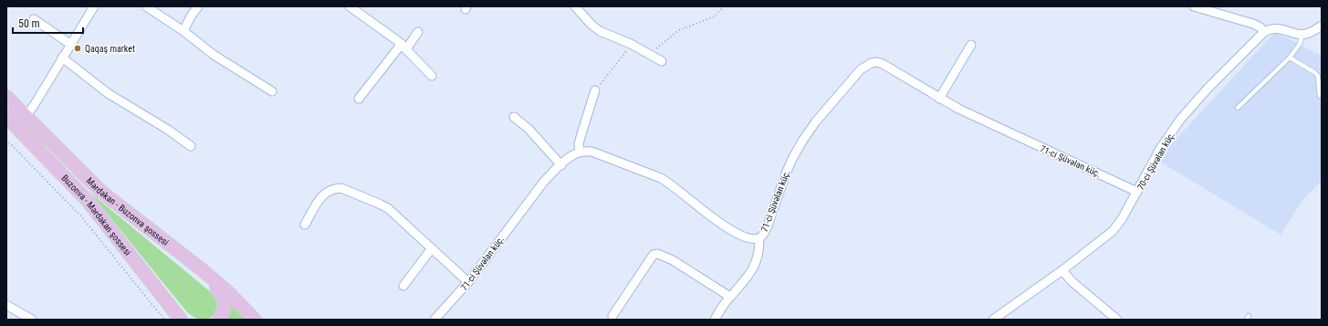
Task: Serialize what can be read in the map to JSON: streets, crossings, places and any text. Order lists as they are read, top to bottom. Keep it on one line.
{"streets":{"main road":["Mərdəkan - Buzonva şossesi","Buzonva - Mərdəkan şossesi"],"street":["71-ci Şüvəlan küç.","70-ci Şüvəlan küç."]},"crossings":[["71-ci Şüvəlan küç.","70-ci Şüvəlan küç."]],"places":["Qaqaş market"],"scale_bar":"50 m"}
